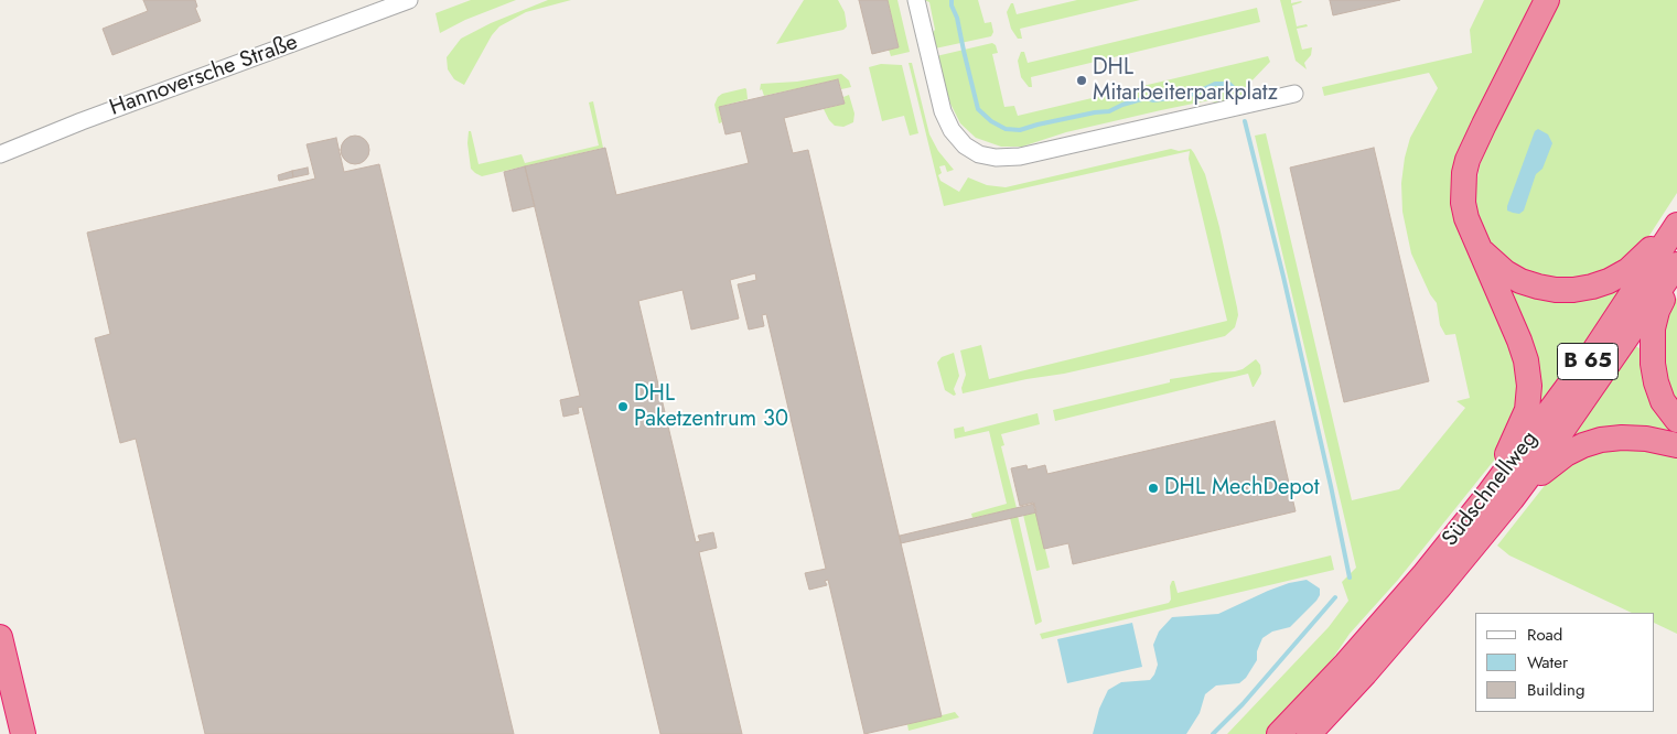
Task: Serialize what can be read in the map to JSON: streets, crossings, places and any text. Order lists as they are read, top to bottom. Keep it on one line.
{"streets":{"highway":["B 65","Südschnellweg"],"street":["Hannoversche Straße"]},"places":["DHL Mitarbeiterparkplatz","DHL Paketzentrum 30","DHL MechDepot"],"legend":["Road","Water","Building"]}
